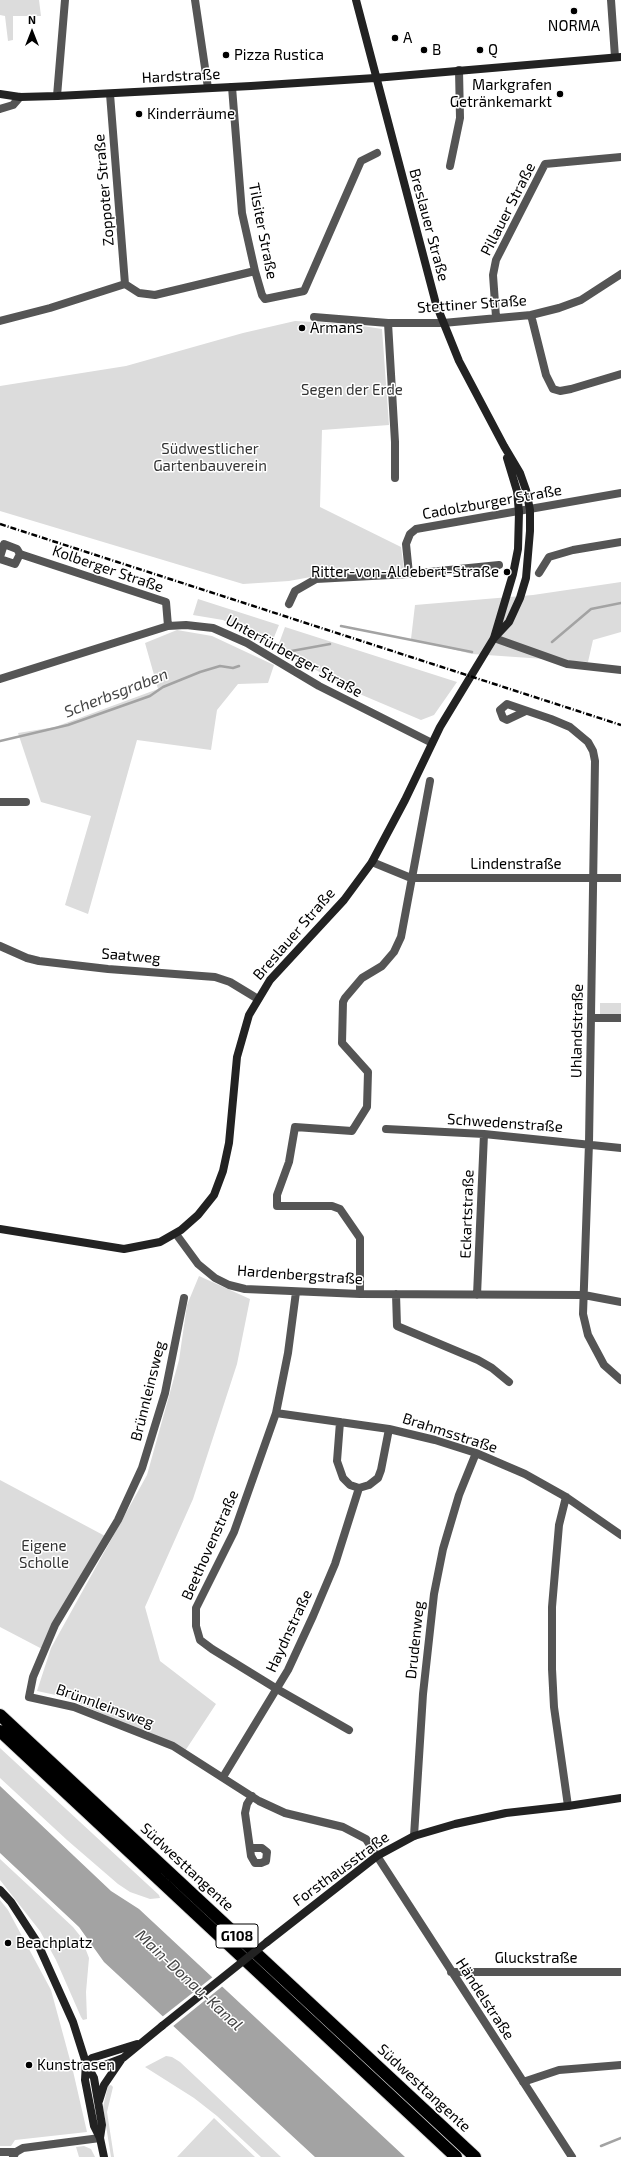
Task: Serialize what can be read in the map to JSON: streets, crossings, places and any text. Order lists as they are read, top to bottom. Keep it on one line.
{"streets":{"highway":["Südwesttangente","G108"],"main road":["Hardstraße","Breslauer Straße","Forsthausstraße"],"street":["Zoppoter Straße","Pillauer Straße","Tilsiter Straße","Stettiner Straße","Cadolzburger Straße","Kolberger Straße","Unterfürberger Straße","Lindenstraße","Saatweg","Uhlandstraße","Schwedenstraße","Eckartstraße","Hardenbergstraße","Brünnleinsweg","Brahmsstraße","Beethovenstraße","Haydnstraße","Drudenweg","Gluckstraße","Händelstraße"]},"crossings":[["Hardstraße","Zoppoter Straße"],["Hardstraße","Breslauer Straße"],["Hardstraße","Tilsiter Straße"],["Pillauer Straße","Stettiner Straße"],["Breslauer Straße","Stettiner Straße"],["Breslauer Straße","Cadolzburger Straße"],["Breslauer Straße","Unterfürberger Straße"],["Breslauer Straße","Lindenstraße"],["Breslauer Straße","Saatweg"],["Breslauer Straße","Hardenbergstraße"],["Kolberger Straße","Unterfürberger Straße"],["Lindenstraße","Uhlandstraße"],["Uhlandstraße","Schwedenstraße"],["Uhlandstraße","Hardenbergstraße"],["Schwedenstraße","Eckartstraße"],["Eckartstraße","Hardenbergstraße"],["Hardenbergstraße","Beethovenstraße"],["Brünnleinsweg","Haydnstraße"],["Brünnleinsweg","Forsthausstraße"],["Brünnleinsweg","Händelstraße"],["Brahmsstraße","Beethovenstraße"],["Brahmsstraße","Drudenweg"],["Beethovenstraße","Haydnstraße"],["Drudenweg","Forsthausstraße"],["Forsthausstraße","Händelstraße"],["Gluckstraße","Händelstraße"]],"water":["Scherbsgraben","Main-Donau-Kanal"],"parks":["Segen der Erde","Südwestlicher Gartenbauverein","Eigene Scholle"],"places":["NORMA","A","B","Q","Pizza Rustica","Markgrafen Getränkemarkt","Kinderräume","Armans","Ritter-von-Aldebert-Straße","Beachplatz","Kunstrasen"],"north":"top"}
